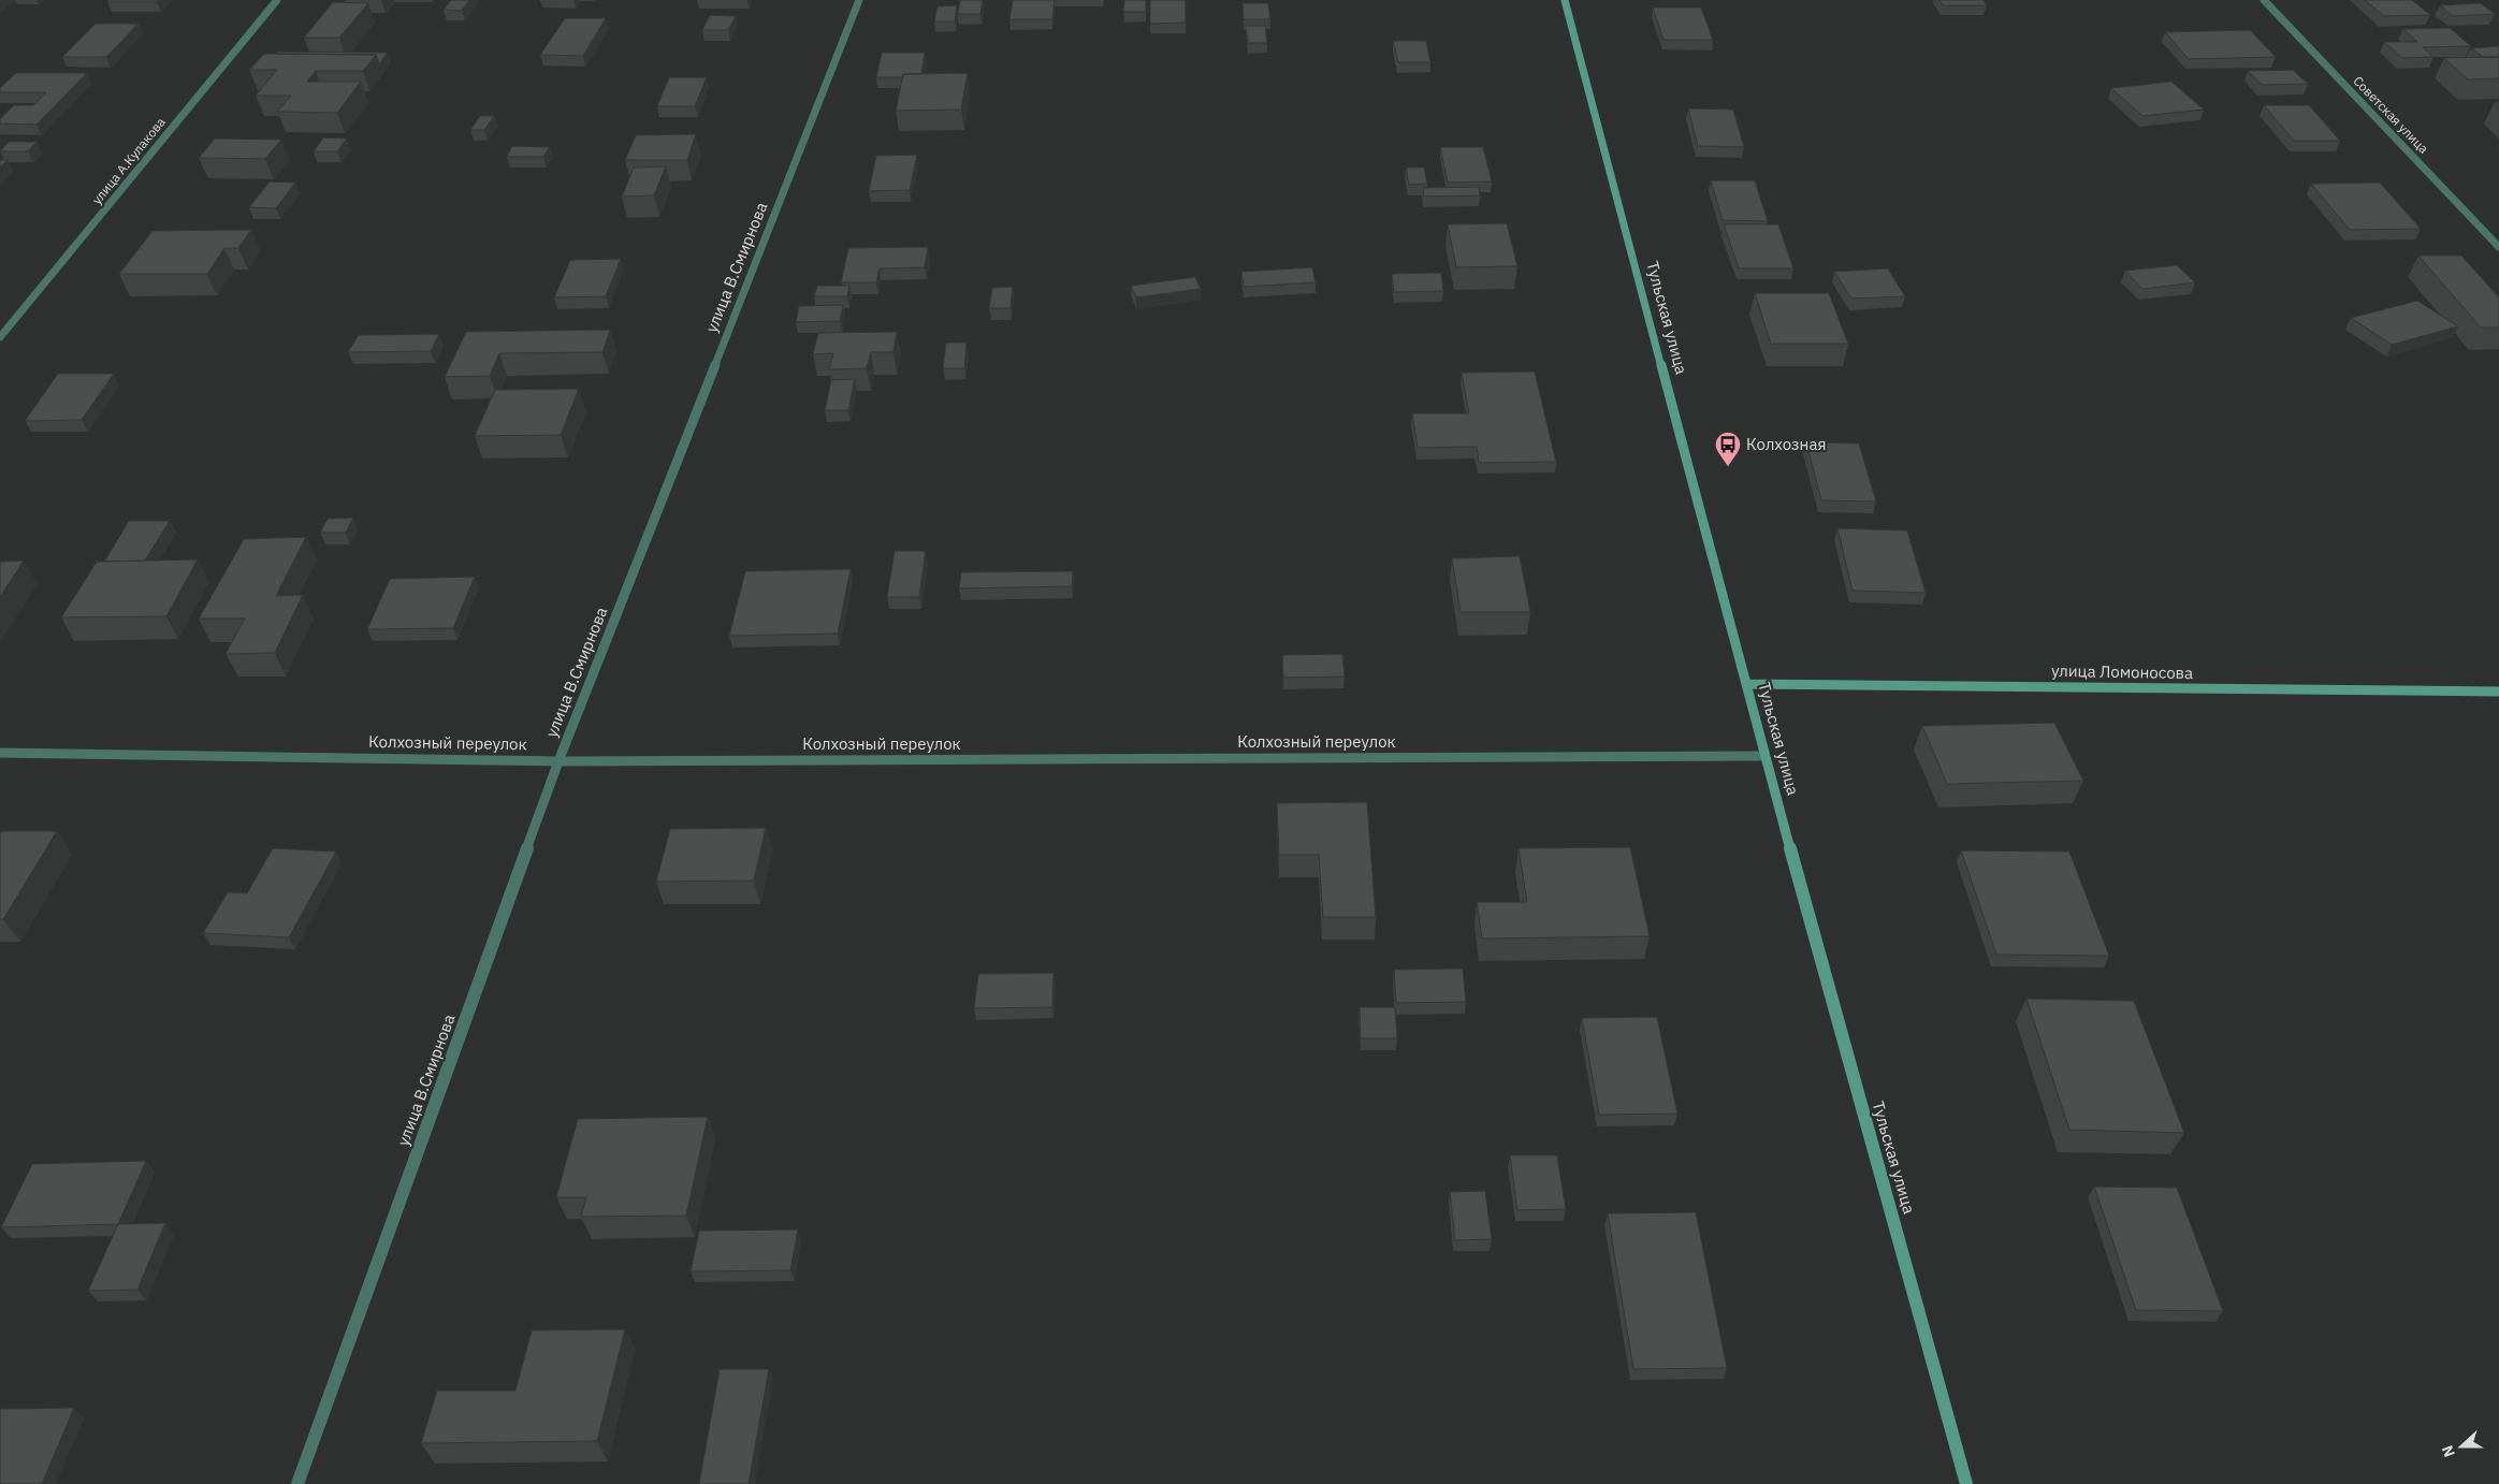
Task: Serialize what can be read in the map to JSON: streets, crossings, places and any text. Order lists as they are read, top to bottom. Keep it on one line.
{"streets":{"main road":["Тульская улица","улица Ломоносова"],"street":["Советская улица","улица А.Кулакова","улица В.Смирнова","Колхозный переулок"]},"crossings":[["улица В.Смирнова","Колхозный переулок"],["Тульская улица","улица Ломоносова"],["Тульская улица","Колхозный переулок"]],"places":{"bus stop":["Колхозная"]},"north":"left"}
